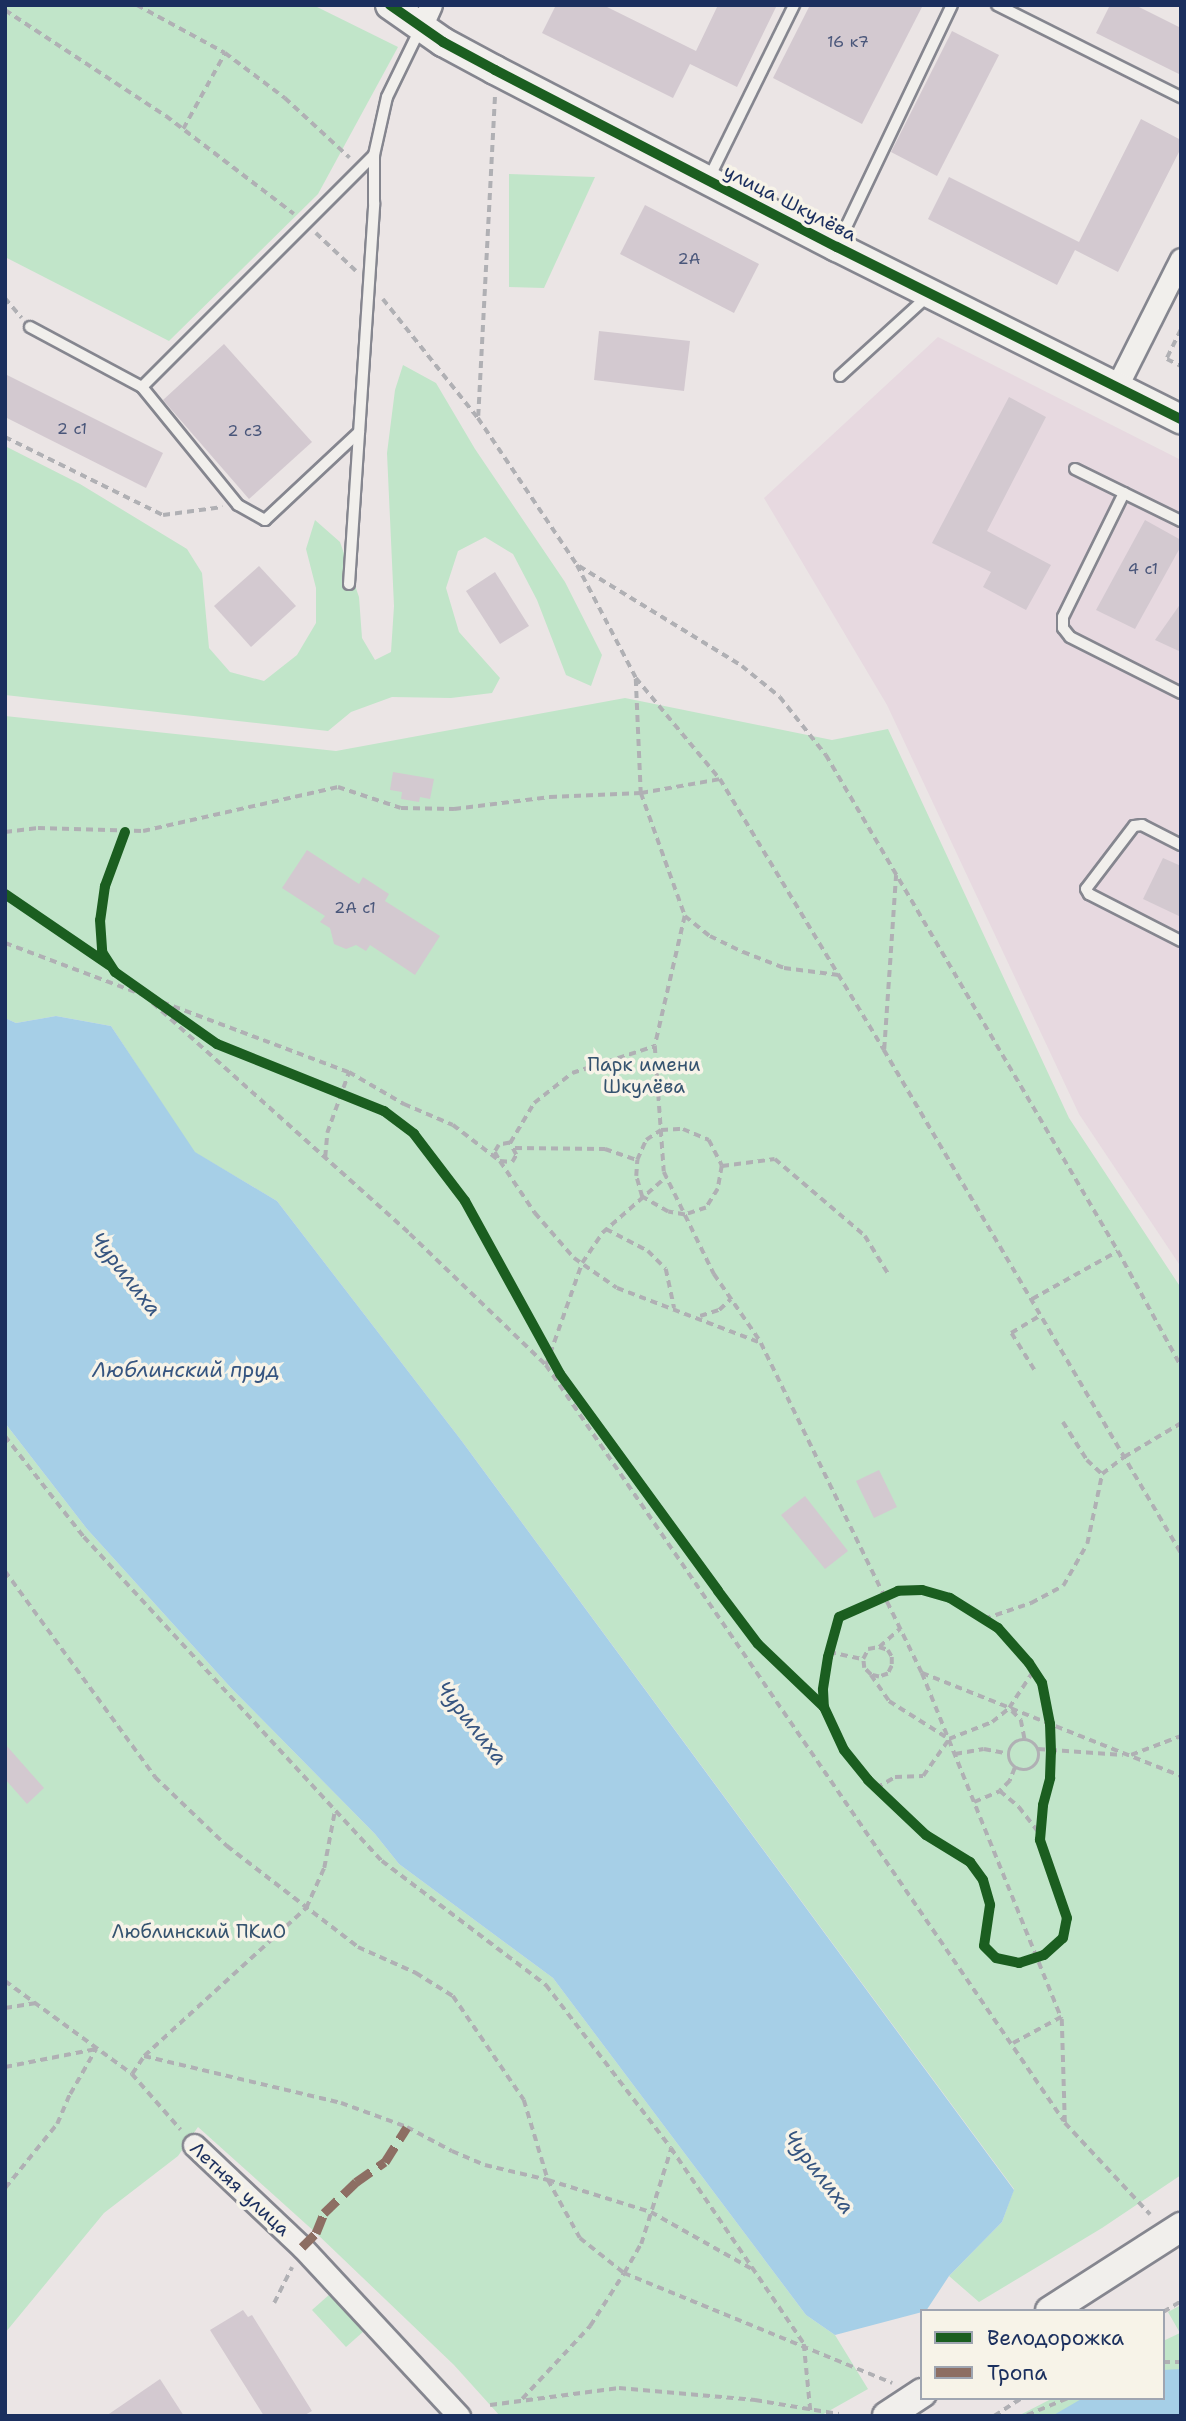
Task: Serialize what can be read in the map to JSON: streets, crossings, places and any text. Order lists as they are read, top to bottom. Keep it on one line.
{"streets":{"street":["улица Шкулёва","Летняя улица"]},"water":["Чурилиха","Люблинский пруд"],"parks":["Парк имени Шкулёва","Люблинский ПКиО"],"house_numbers":["16 к7","2А","2 с1","2 с3","4 с1","2А с1"],"legend":["Велодорожка","Тропа"]}
